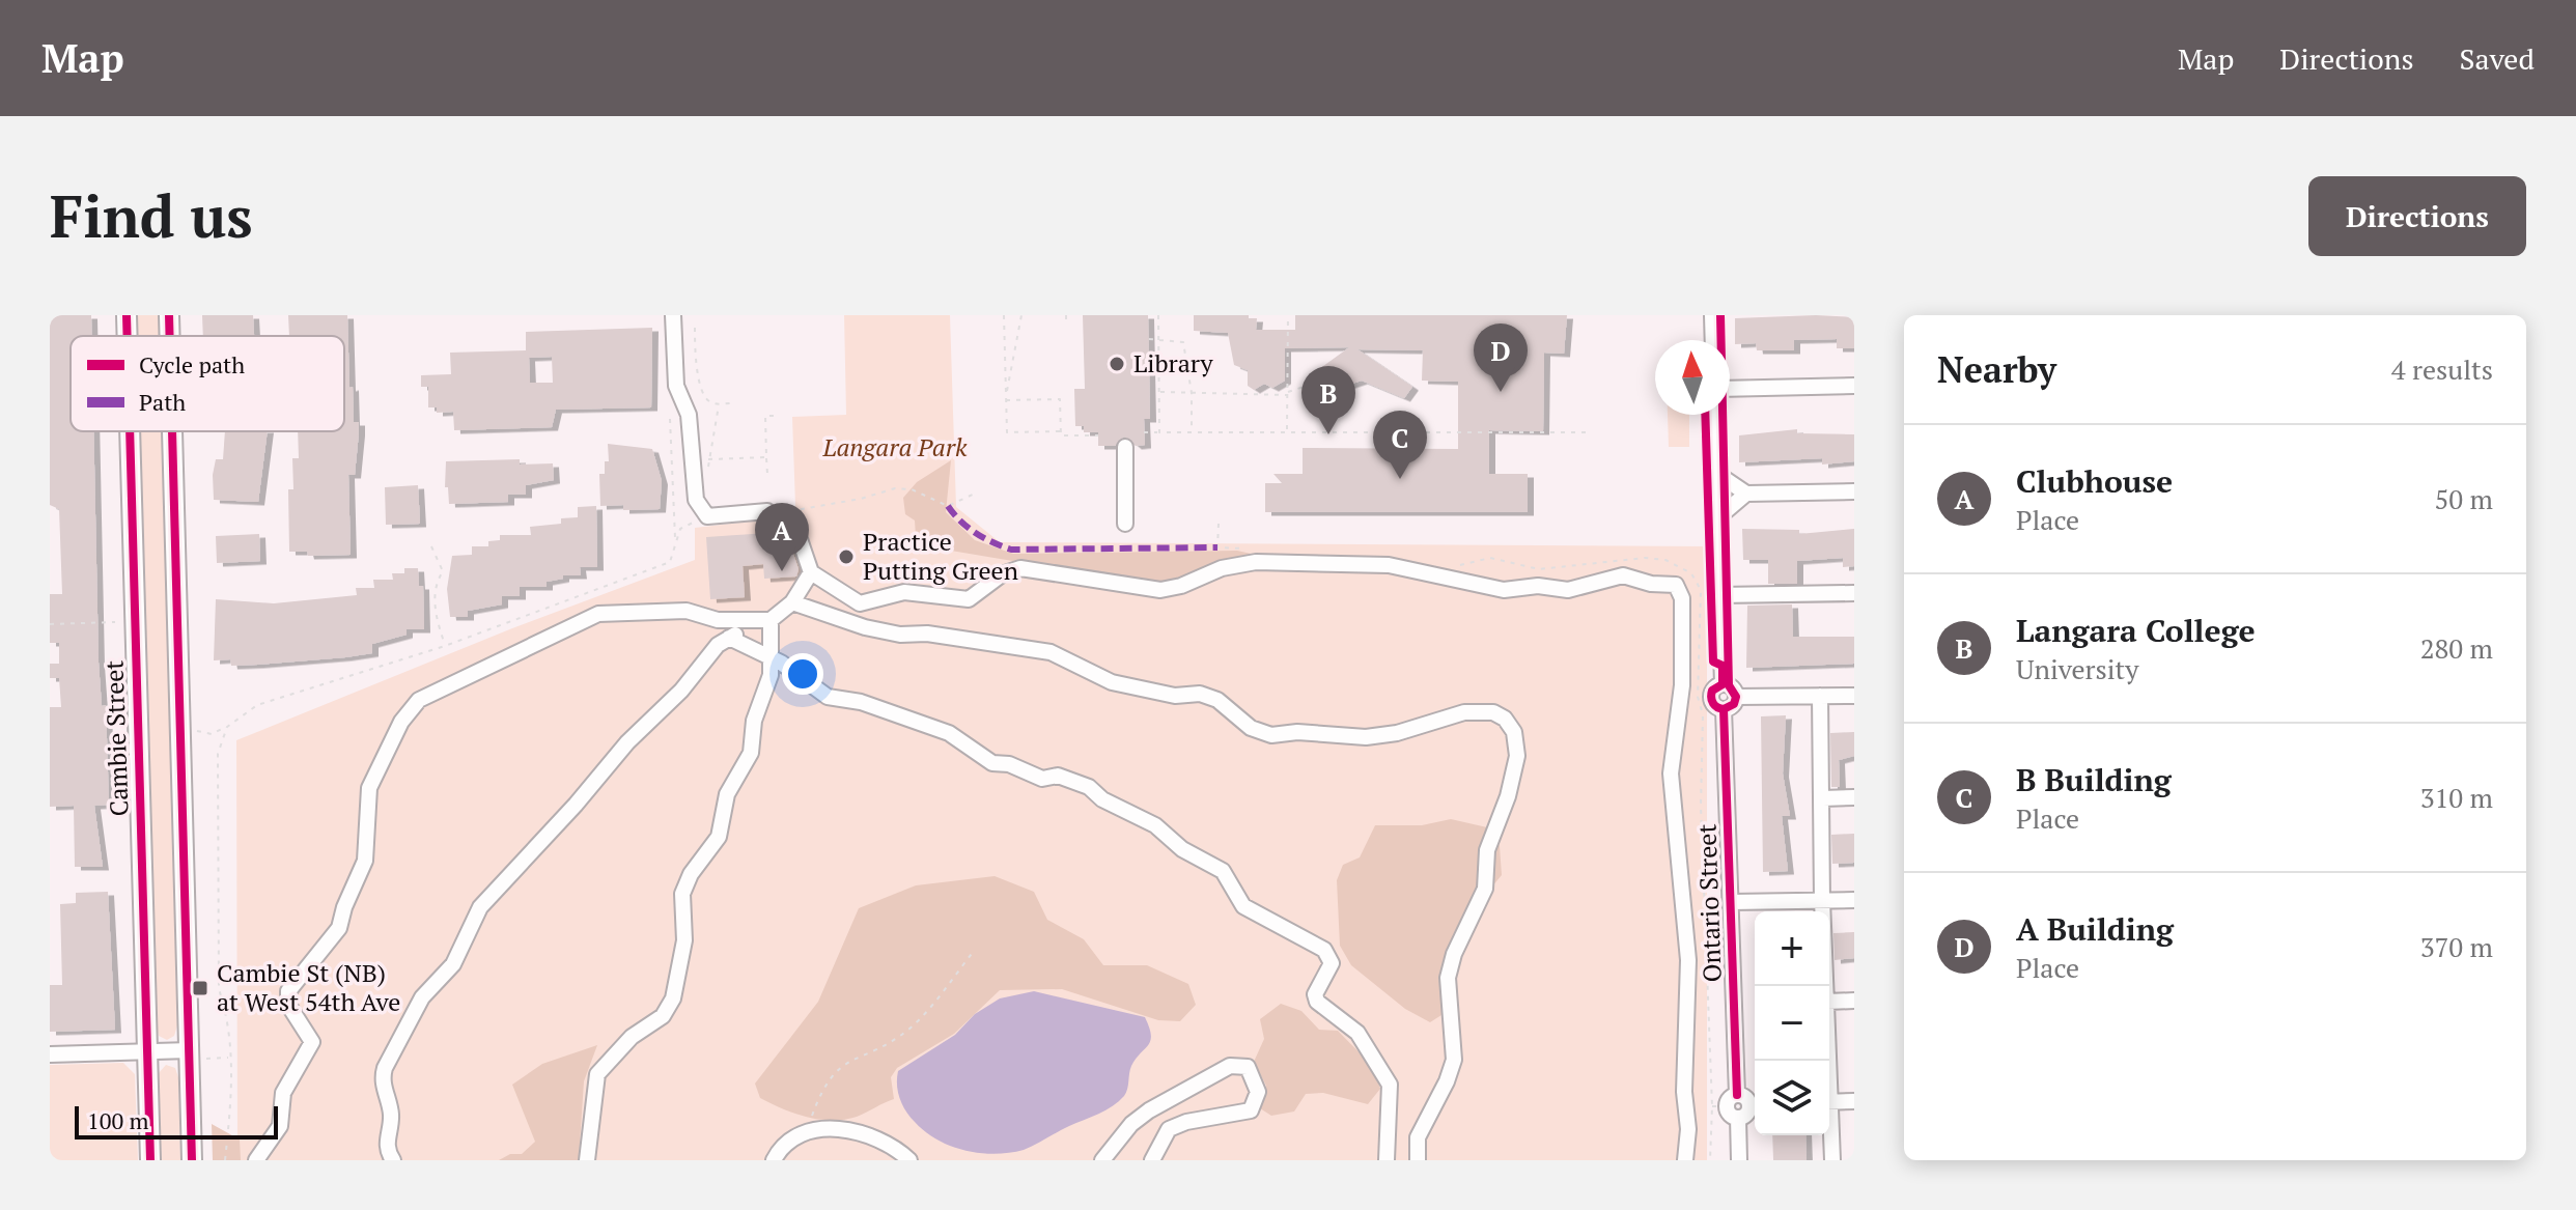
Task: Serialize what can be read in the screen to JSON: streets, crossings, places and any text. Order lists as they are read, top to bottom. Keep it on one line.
{"streets":{"main road":["Cambie Street"],"street":["Ontario Street"]},"parks":["Langara Park"],"places":{"other":["Library","Practice Putting Green"],"transit":["Cambie St (NB) at West 54th Ave"]},"legend":["Cycle path","Path"],"scale_bar":"100 m","north":"top","page":{"header":"Map","nav":["Map","Directions","Saved"],"buttons":"Directions","title":"Find us","heading":["Nearby","4 results"],"pins":["D","B","C","A"],"list":[{"mark":"A","name":"Clubhouse","note":"Place","value":"50 m"},{"mark":"B","name":"Langara College","note":"University","value":"280 m"},{"mark":"C","name":"B Building","note":"Place","value":"310 m"},{"mark":"D","name":"A Building","note":"Place","value":"370 m"}],"map_buttons":["+","−"],"scale":"100 m"}}
